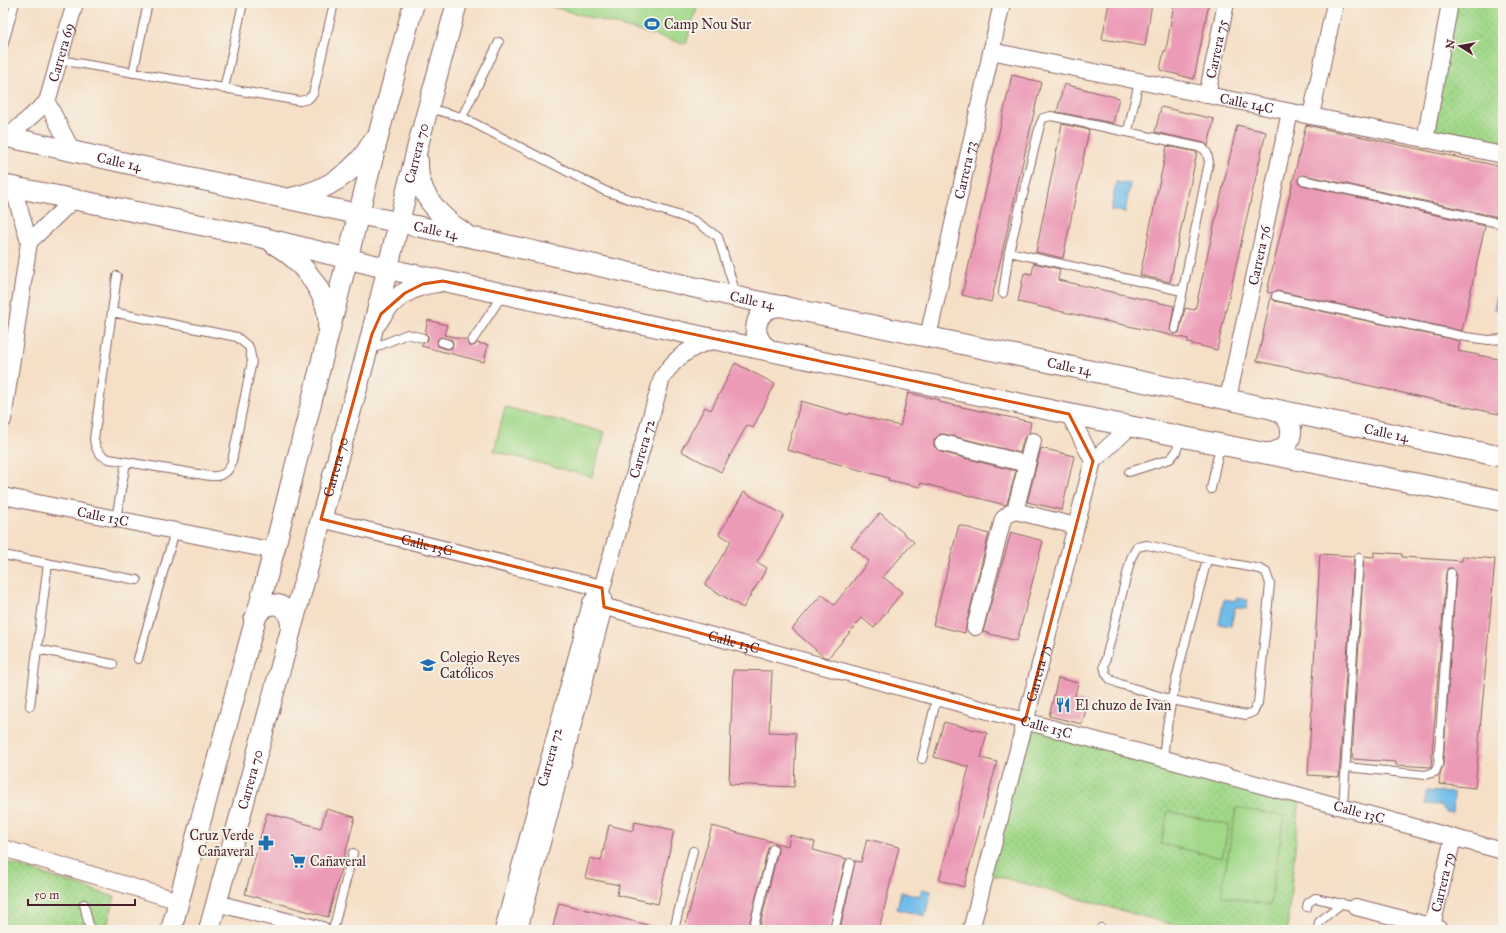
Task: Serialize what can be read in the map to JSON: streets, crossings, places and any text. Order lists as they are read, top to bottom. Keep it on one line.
{"streets":{"street":["Carrera 75","Carrera 69","Calle 14C","Carrera 70","Calle 14","Carrera 73","Carrera 76","Carrera 72","Calle 13C","Carrera 79"]},"crossings":[["Carrera 75","Calle 14C"],["Carrera 75","Calle 13C"],["Calle 14C","Carrera 73"],["Calle 14C","Carrera 76"],["Carrera 70","Calle 14"],["Carrera 70","Calle 13C"],["Calle 14","Carrera 73"],["Calle 14","Carrera 76"],["Carrera 72","Calle 13C"],["Calle 13C","Carrera 79"]],"places":{"sports":["Camp Nou Sur"],"school or university":["Colegio Reyes Católicos"],"restaurant":["El chuzo de Ivan"],"pharmacy":["Cruz Verde Cañaveral"],"supermarket":["Cañaveral"]},"scale_bar":"50 m","north":"left"}
